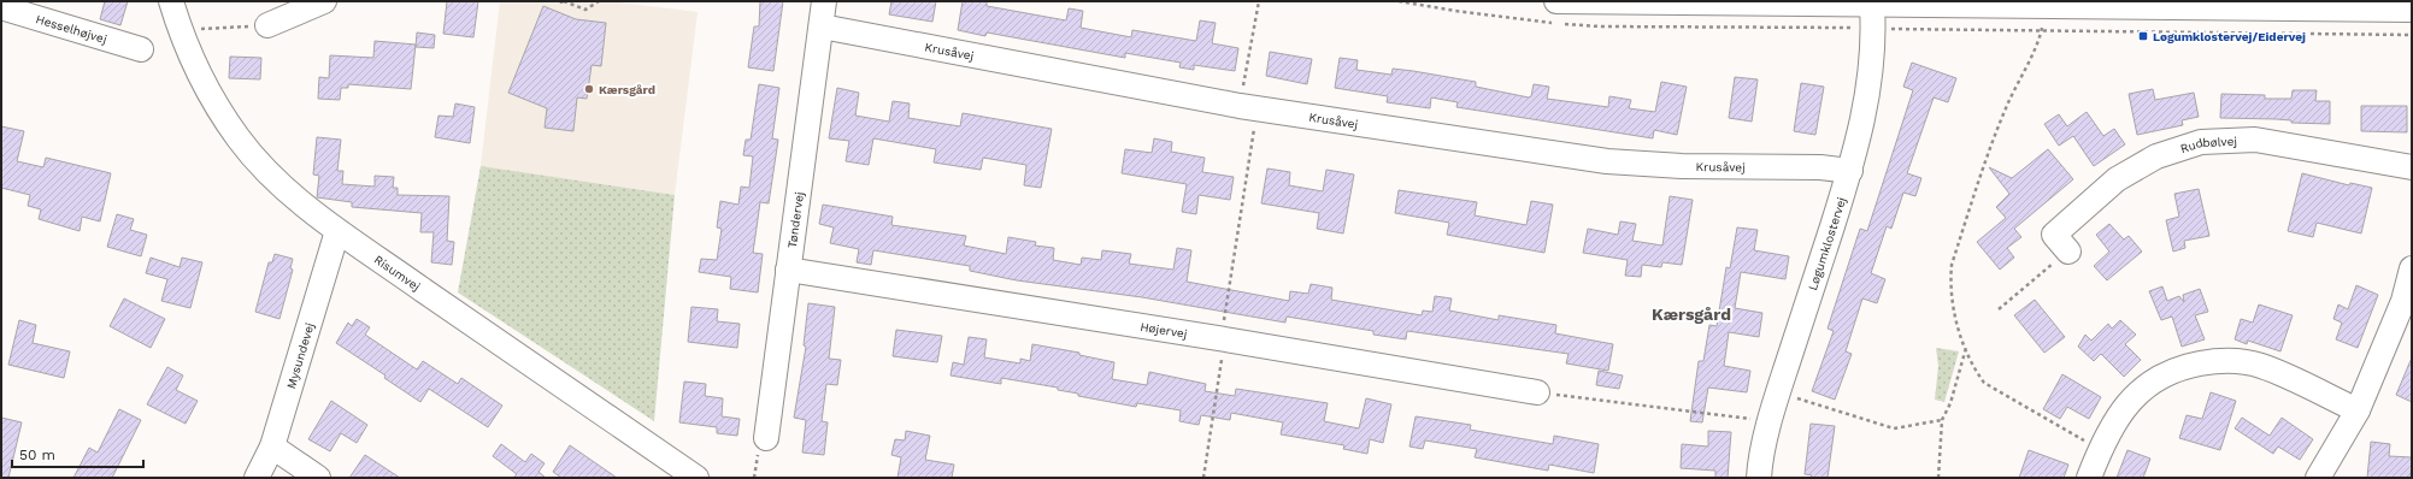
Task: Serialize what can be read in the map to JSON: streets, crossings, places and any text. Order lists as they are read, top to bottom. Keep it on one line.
{"streets":{"street":["Hesselhøjvej","Krusåvej","Rudbølvej","Tøndervej","Løgumklostervej","Risumvej","Højervej","Mysundevej"]},"crossings":[["Krusåvej","Tøndervej"],["Krusåvej","Løgumklostervej"],["Tøndervej","Højervej"],["Risumvej","Mysundevej"]],"districts":["Kærsgård"],"places":{"transit":["Løgumklostervej/Eidervej"],"other":["Kærsgård"]},"scale_bar":"50 m"}
